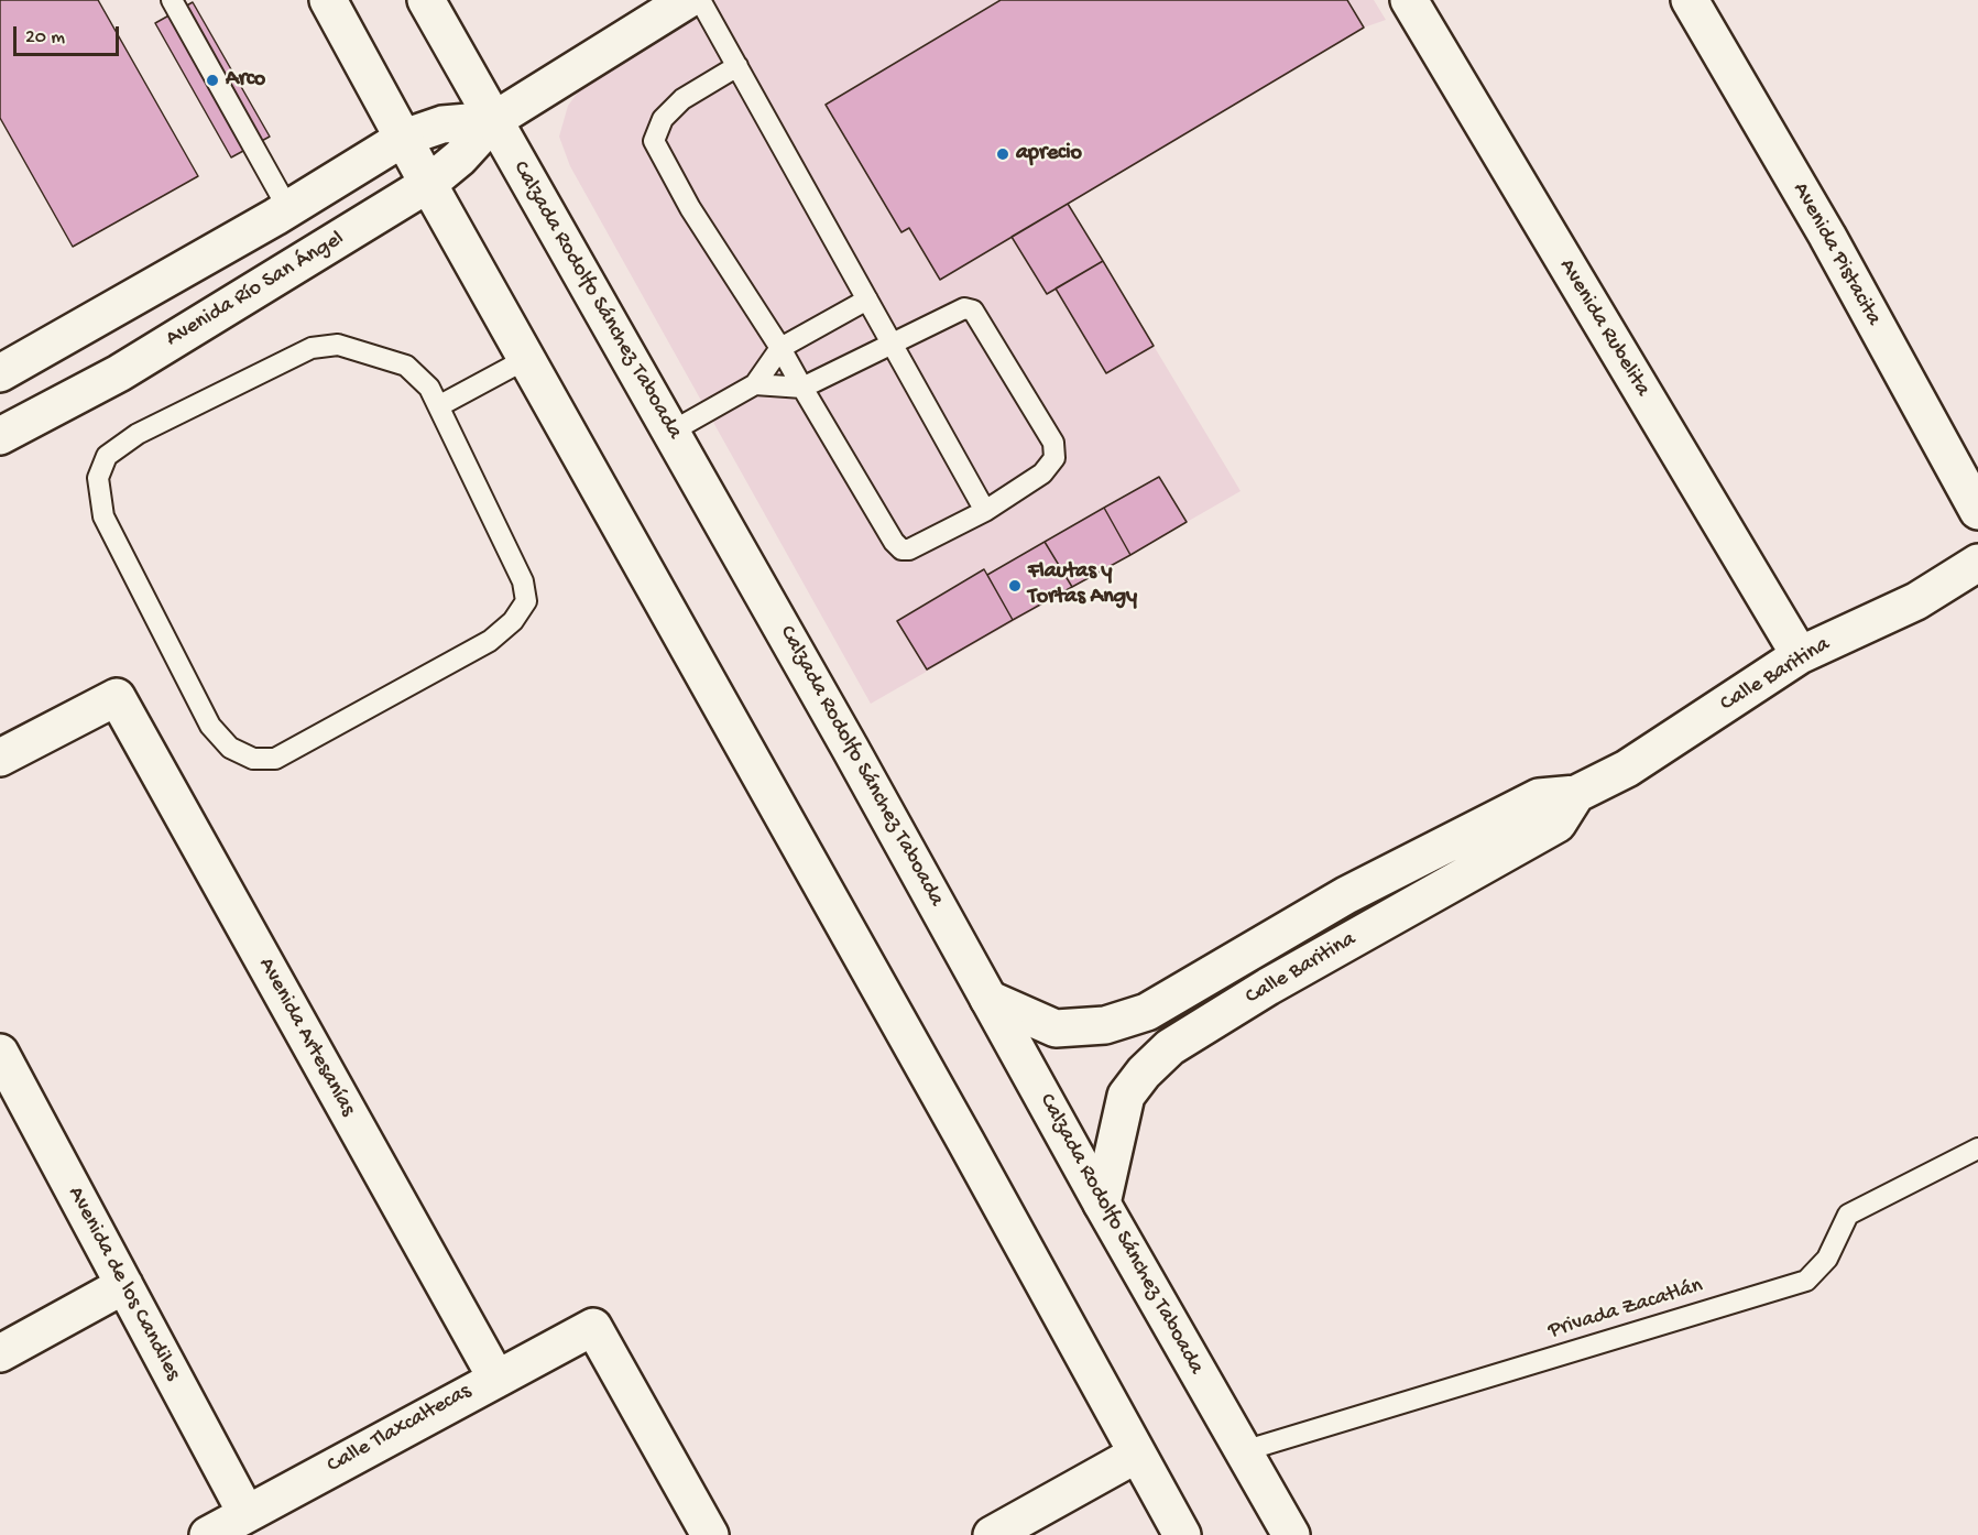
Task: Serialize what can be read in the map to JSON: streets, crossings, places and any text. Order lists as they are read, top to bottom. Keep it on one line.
{"streets":{"street":["Avenida Pistacita","Avenida Río San Ángel","Calzada Rodolfo Sánchez Taboada","Avenida Rubelita","Calle Baritina","Avenida Artesanías","Avenida de los Candiles","Calle Tlaxcaltecas"],"lane":["Privada Zacatlán"]},"crossings":[["Avenida Río San Ángel","Calzada Rodolfo Sánchez Taboada"],["Calzada Rodolfo Sánchez Taboada","Calle Baritina"],["Calzada Rodolfo Sánchez Taboada","Privada Zacatlán"],["Avenida Rubelita","Calle Baritina"],["Avenida Artesanías","Calle Tlaxcaltecas"],["Avenida de los Candiles","Calle Tlaxcaltecas"]],"places":["Arco","aprecio","Flautas y Tortas Angy"],"scale_bar":"20 m"}
